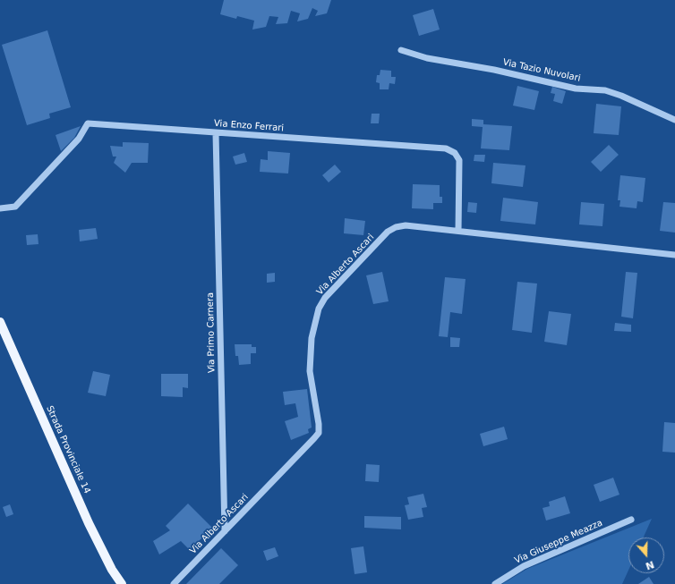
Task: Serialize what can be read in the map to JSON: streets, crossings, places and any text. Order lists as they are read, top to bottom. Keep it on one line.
{"streets":{"main road":["Strada Provinciale 14"],"street":["Via Tazio Nuvolari","Via Enzo Ferrari","Via Alberto Ascari","Via Primo Carnera","Via Giuseppe Meazza"]},"crossings":[["Via Enzo Ferrari","Via Alberto Ascari"],["Via Enzo Ferrari","Via Primo Carnera"],["Via Alberto Ascari","Via Primo Carnera"]],"north":"bottom"}
